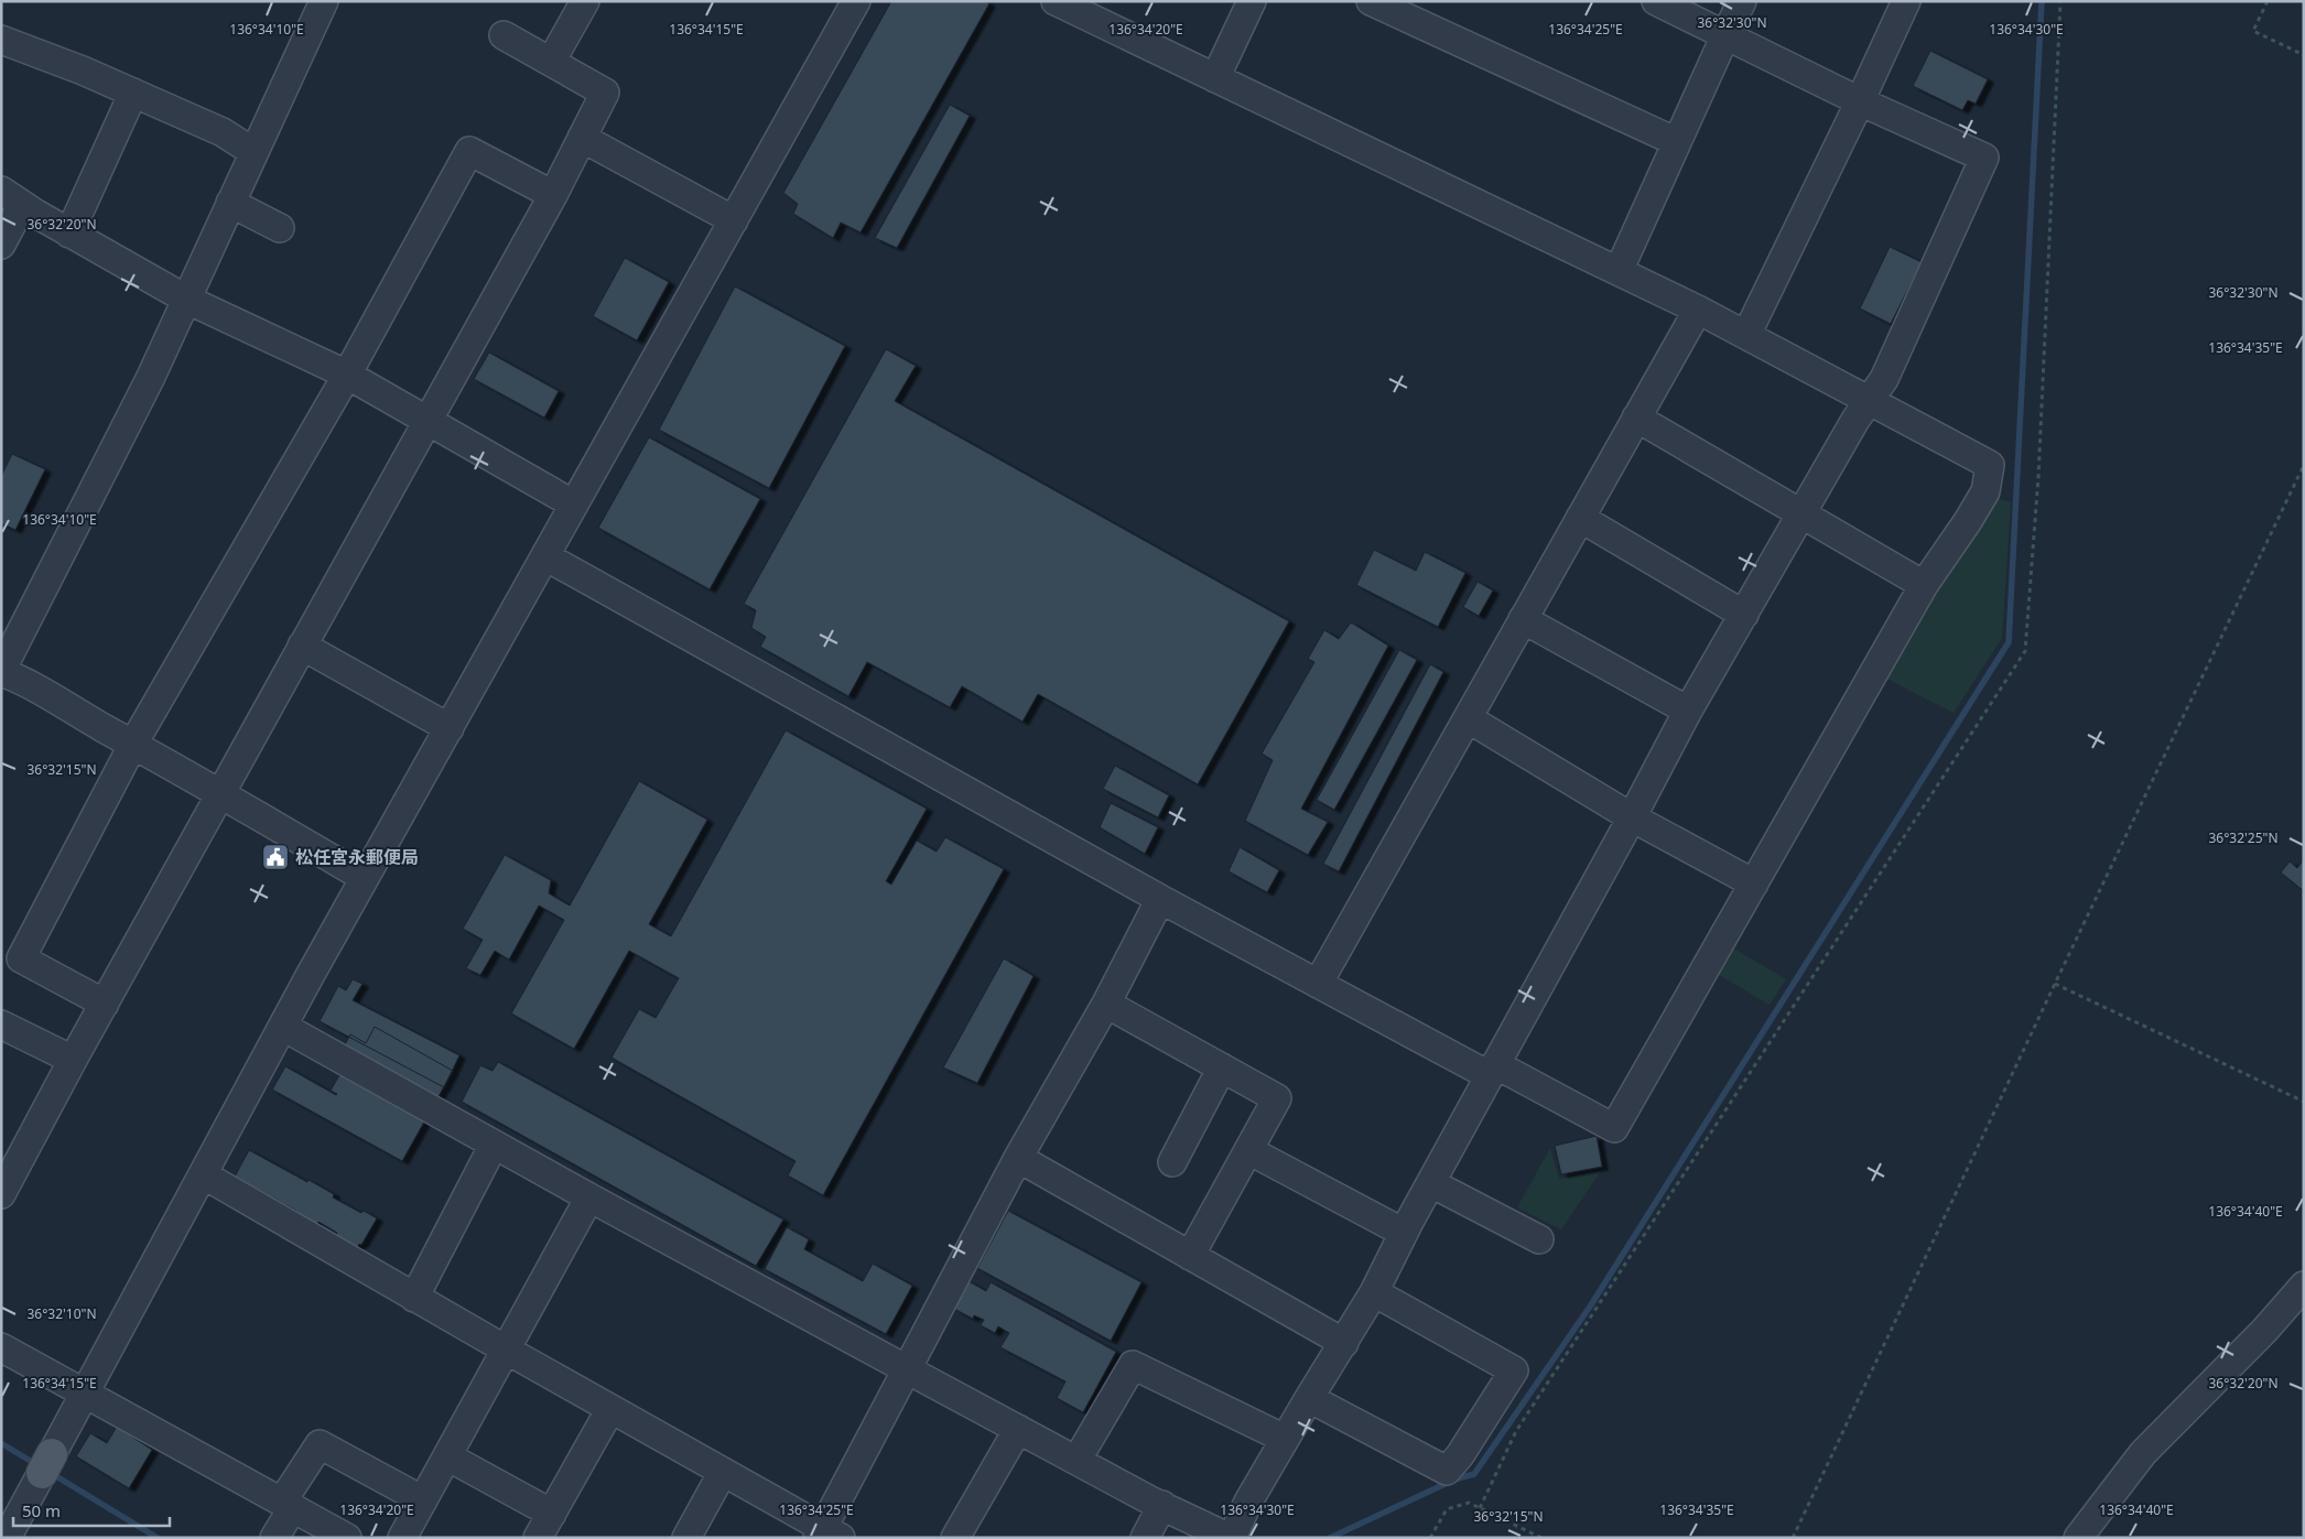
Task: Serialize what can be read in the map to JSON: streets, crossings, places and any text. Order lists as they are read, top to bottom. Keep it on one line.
{"places":{"public building":["松任宮永郵便局"]},"scale_bar":"50 m","coordinates":["36°32'30\"N","136°34'10\"E","136°34'15\"E","136°34'20\"E","136°34'25\"E","136°34'30\"E","36°32'20\"N","136°34'35\"E","36°32'15\"N","36°32'25\"N","136°34'40\"E","36°32'10\"N"]}
